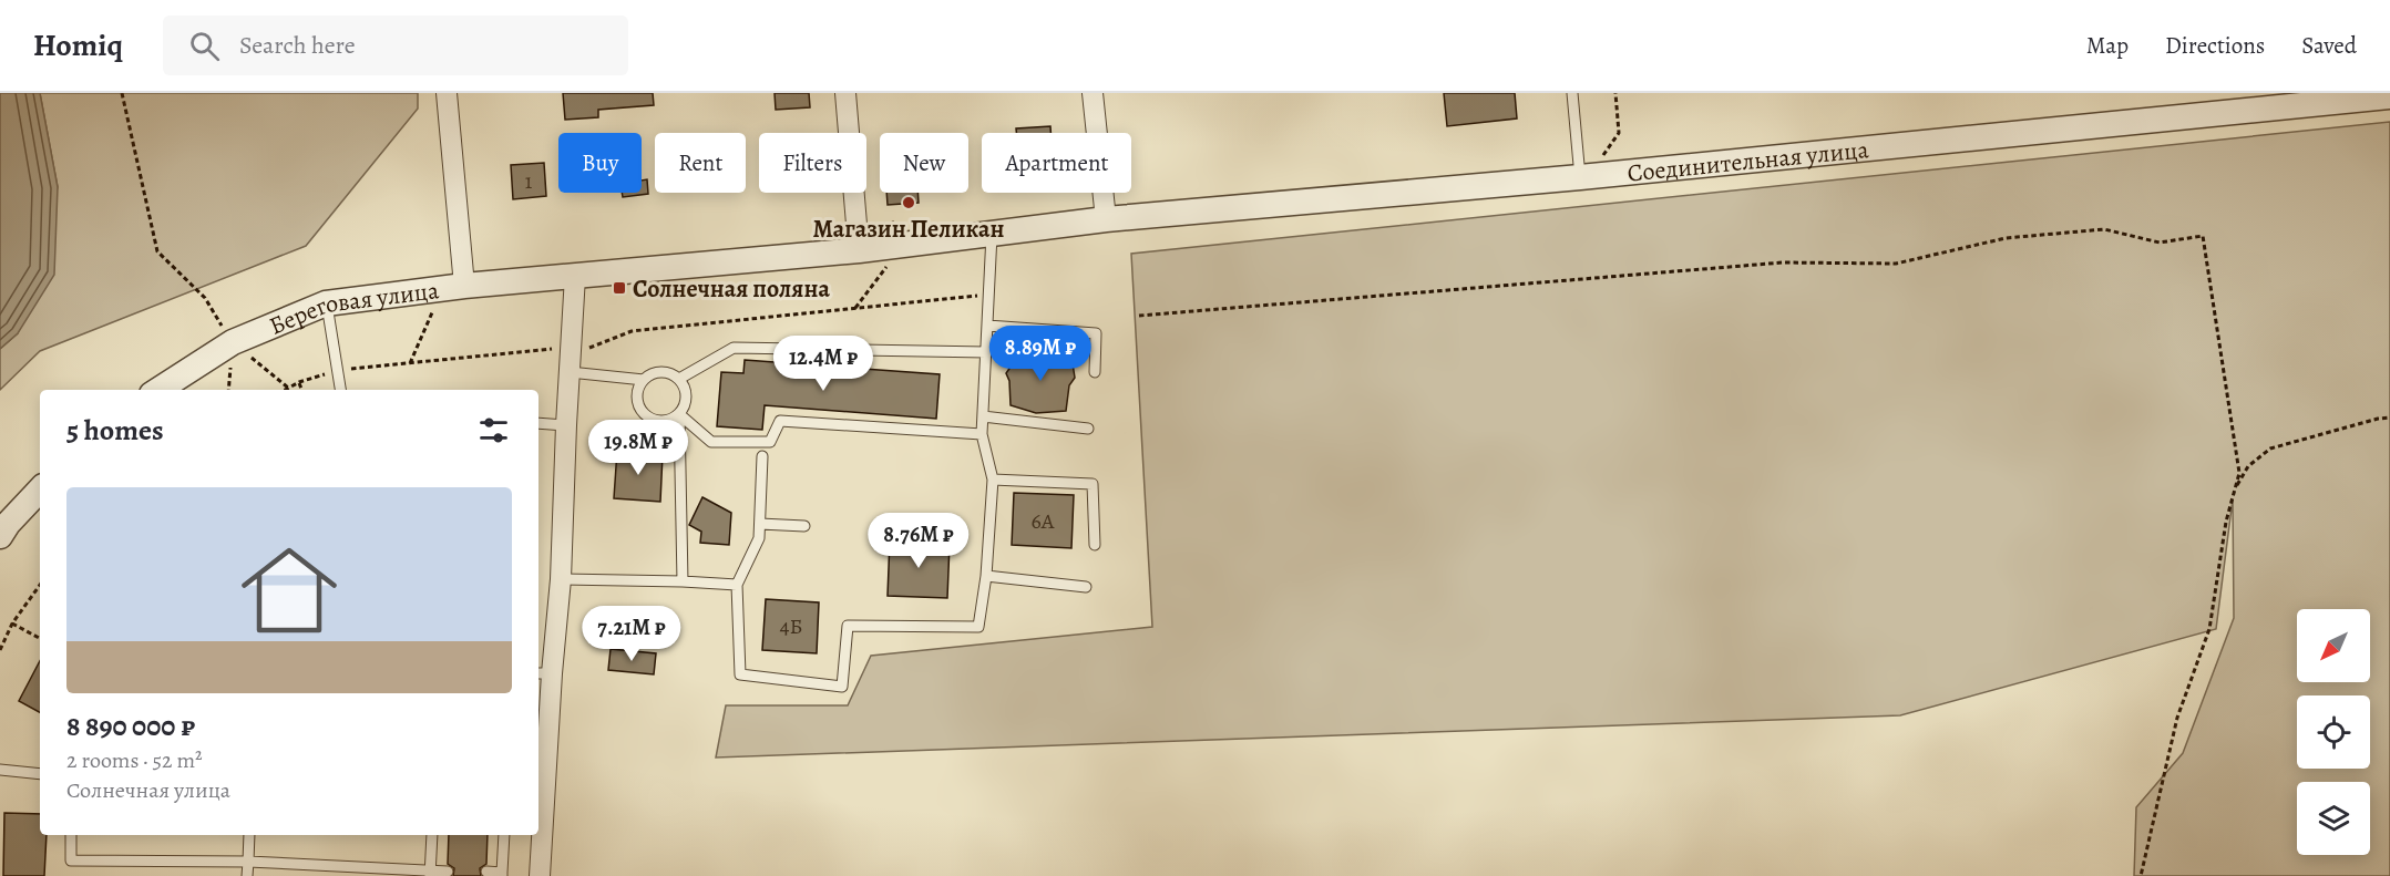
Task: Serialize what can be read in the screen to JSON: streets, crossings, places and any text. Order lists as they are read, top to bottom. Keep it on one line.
{"streets":{"street":["Соединительная улица","Береговая улица"]},"crossings":[["Соединительная улица","Береговая улица"]],"places":{"other":["Магазин Пеликан"],"transit":["Солнечная поляна"]},"house_numbers":["1","6A","4Б"],"north":"bottom left","page":{"header":"Homiq","search":"Search here","nav":["Map","Directions","Saved"],"chip":["Buy","Rent","Filters","New","Apartment"],"price":["8.89M ₽","12.4M ₽","19.8M ₽","8.76M ₽","7.21M ₽"],"heading":"5 homes","list":[{"name":"8 890 000 ₽","note":"2 rooms · 52 m² · Солнечная улица"}]}}
